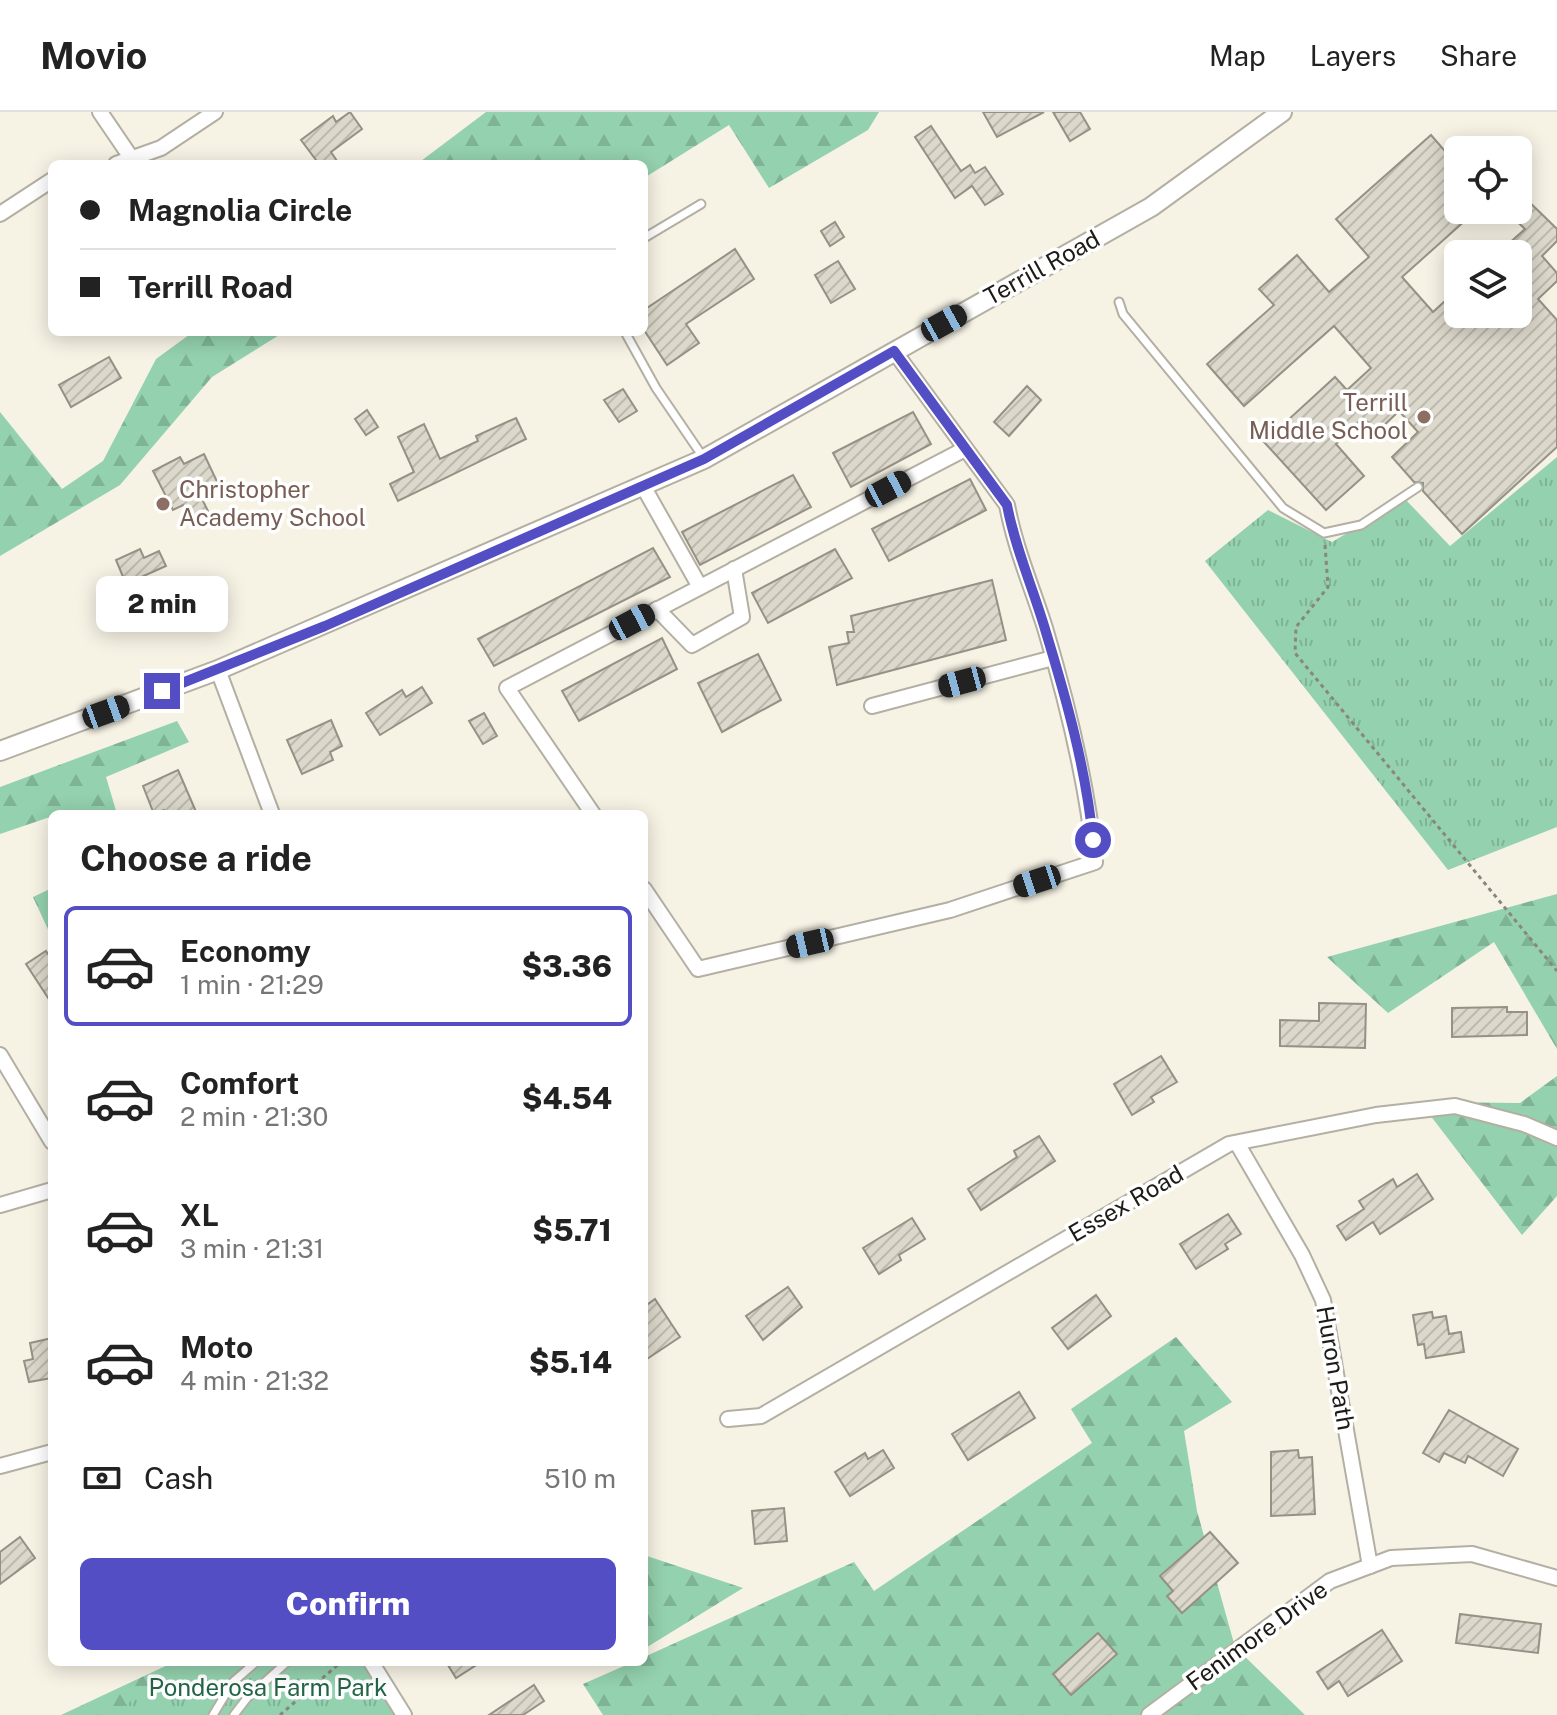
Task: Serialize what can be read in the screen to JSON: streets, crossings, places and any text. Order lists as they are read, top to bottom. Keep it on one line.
{"streets":{"street":["Terrill Road","Essex Road","Huron Path","Fenimore Drive"]},"crossings":[["Essex Road","Huron Path"],["Huron Path","Fenimore Drive"]],"parks":["Ponderosa Farm Park"],"places":["Terrill Middle School","Christopher Academy School"],"page":{"header":"Movio","nav":["Map","Layers","Share"],"banner":["Magnolia Circle","Terrill Road"],"bubble":"2 min","heading":"Choose a ride","list":[{"name":"Economy","note":"1 min · 21:29","value":"$3.36"},{"name":"Comfort","note":"2 min · 21:30","value":"$4.54"},{"name":"XL","note":"3 min · 21:31","value":"$5.71"},{"name":"Moto","note":"4 min · 21:32","value":"$5.14"}],"pay":["Cash","510 m"],"buttons":"Confirm"}}
